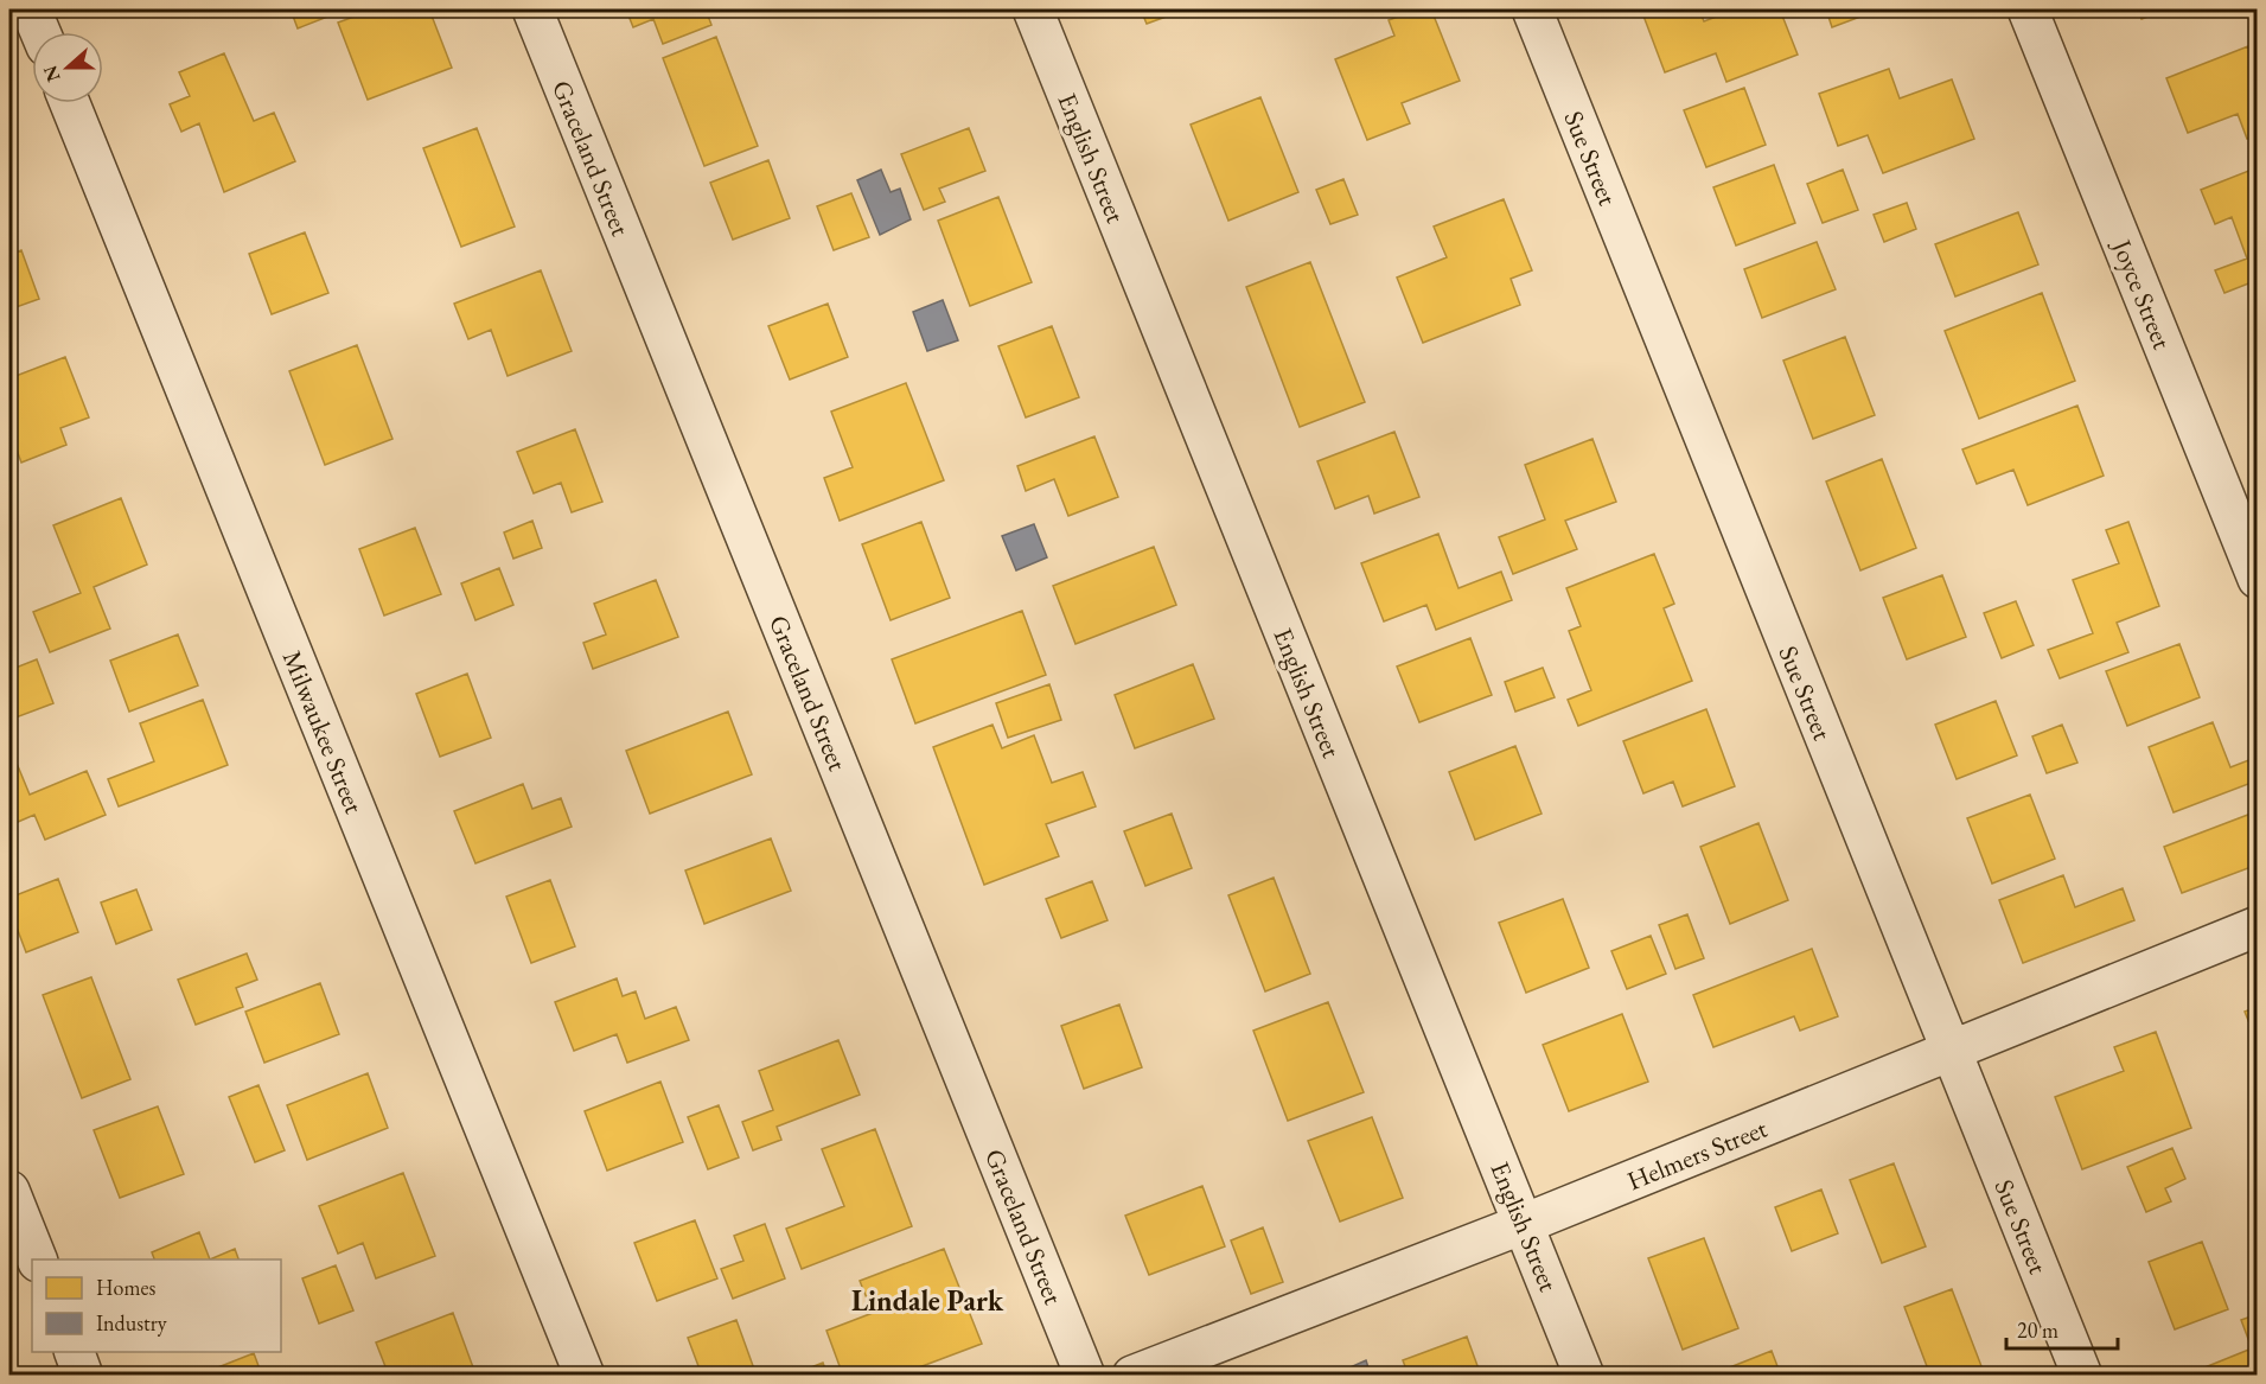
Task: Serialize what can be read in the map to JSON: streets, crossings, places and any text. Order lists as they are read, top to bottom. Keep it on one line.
{"streets":{"street":["Graceland Street","English Street","Sue Street","Joyce Street","Milwaukee Street","Helmers Street"]},"crossings":[["English Street","Helmers Street"],["Sue Street","Helmers Street"]],"districts":["Lindale Park"],"legend":["Homes","Industry"],"scale_bar":"20 m","north":"left"}
